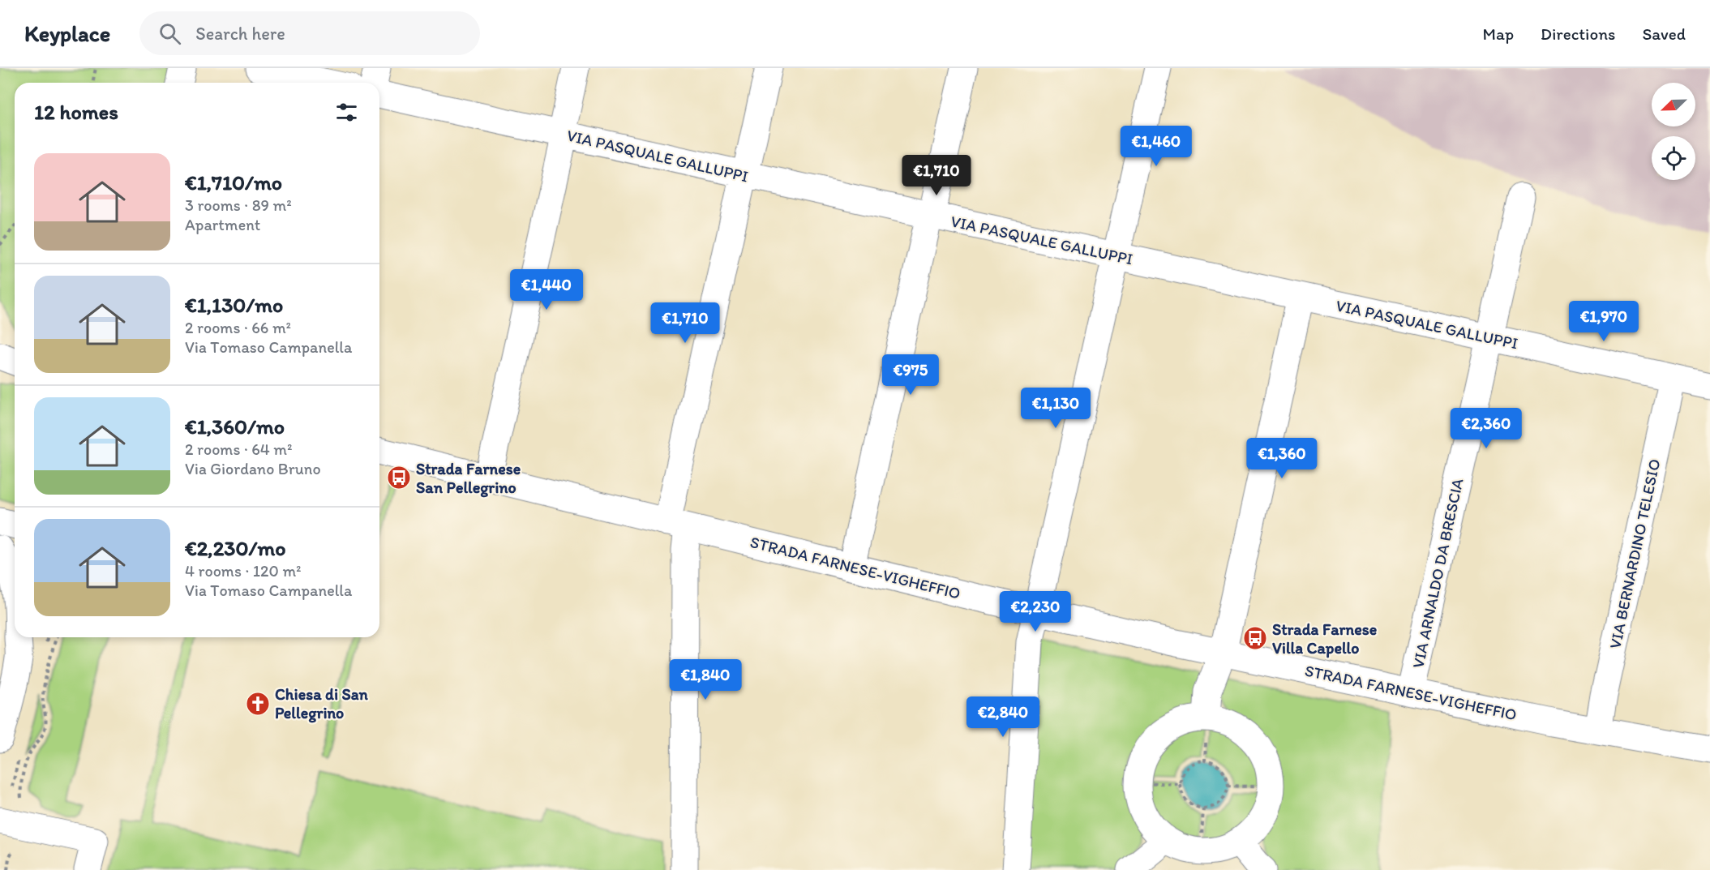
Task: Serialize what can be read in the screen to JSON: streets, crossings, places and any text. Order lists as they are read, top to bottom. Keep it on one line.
{"streets":{"street":["VIA PASQUALE GALLUPPI","VIA BERNARDINO TELESIO","STRADA FARNESE-VIGHEFFIO","VIA ARNALDO DA BRESCIA"]},"crossings":[["VIA PASQUALE GALLUPPI","VIA BERNARDINO TELESIO"],["VIA PASQUALE GALLUPPI","VIA ARNALDO DA BRESCIA"],["VIA BERNARDINO TELESIO","STRADA FARNESE-VIGHEFFIO"],["STRADA FARNESE-VIGHEFFIO","VIA ARNALDO DA BRESCIA"]],"places":{"bus stop":["Strada Farnese San Pellegrino","Strada Farnese Villa Capello"],"church":["Chiesa di San Pellegrino"]},"north":"bottom left","page":{"header":"Keyplace","search":"Search here","nav":["Map","Directions","Saved"],"heading":"12 homes","price":["€1,460","€1,710","€1,440","€1,970","€1,710","€975","€1,130","€2,360","€1,360","€2,230","€1,840","€2,840"],"list":[{"name":"€1,710/mo","note":"3 rooms · 89 m² · Apartment"},{"name":"€1,130/mo","note":"2 rooms · 66 m² · Via Tomaso Campanella"},{"name":"€1,360/mo","note":"2 rooms · 64 m² · Via Giordano Bruno"},{"name":"€2,230/mo","note":"4 rooms · 120 m² · Via Tomaso Campanella"}]}}
